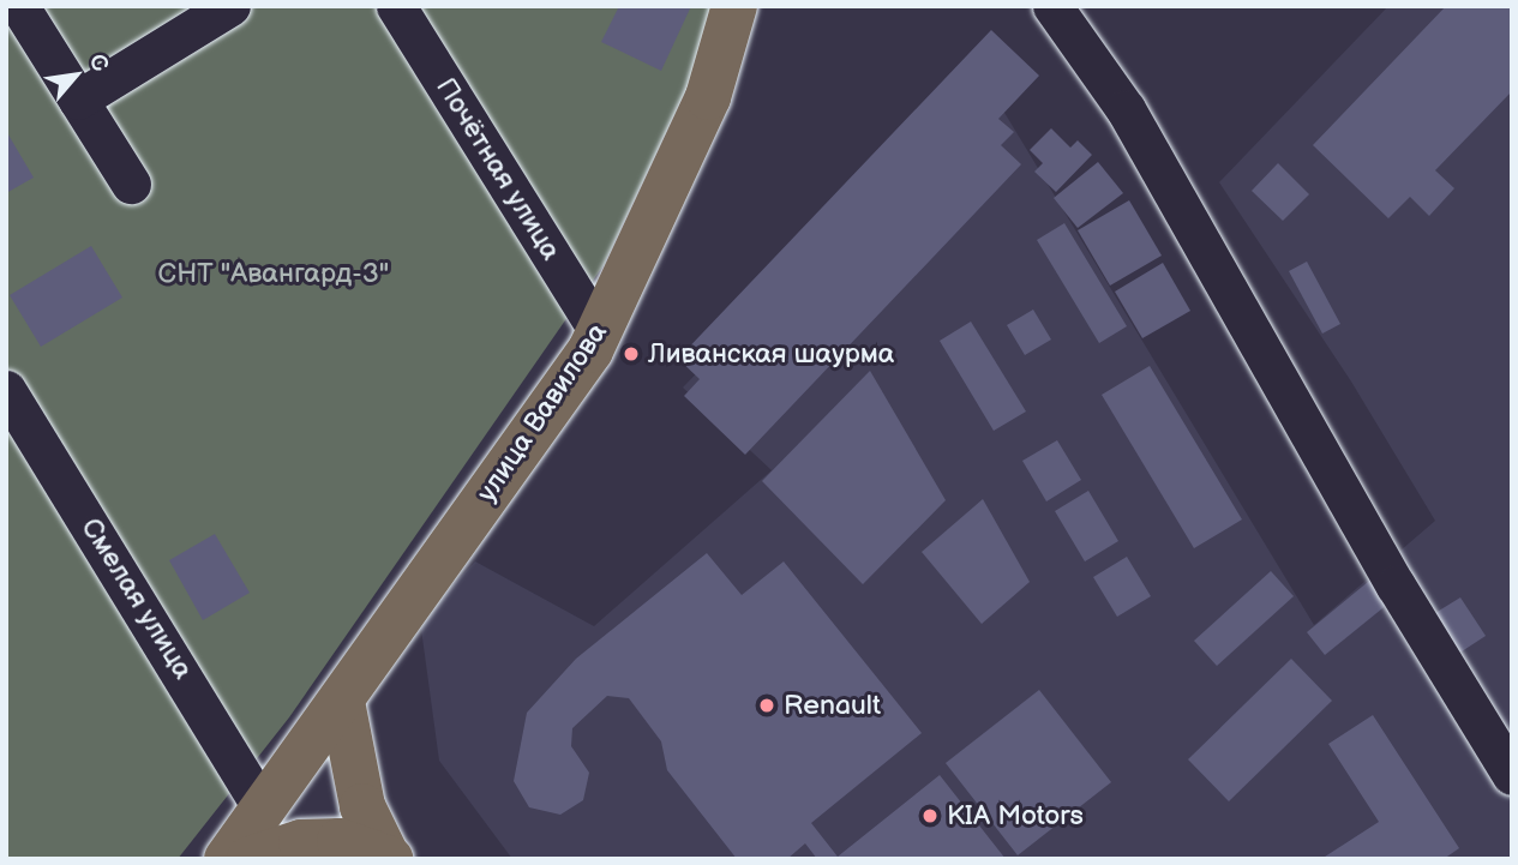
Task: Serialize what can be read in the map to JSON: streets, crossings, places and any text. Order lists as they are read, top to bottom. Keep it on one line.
{"streets":{"main road":["улица Вавилова"],"street":["Почётная улица","Смелая улица"]},"crossings":[["Почётная улица","улица Вавилова"],["улица Вавилова","Смелая улица"]],"parks":["СНТ \"Авангард-3\""],"places":["Ливанская шаурма","Renault","KIA Motors"],"north":"top right"}
